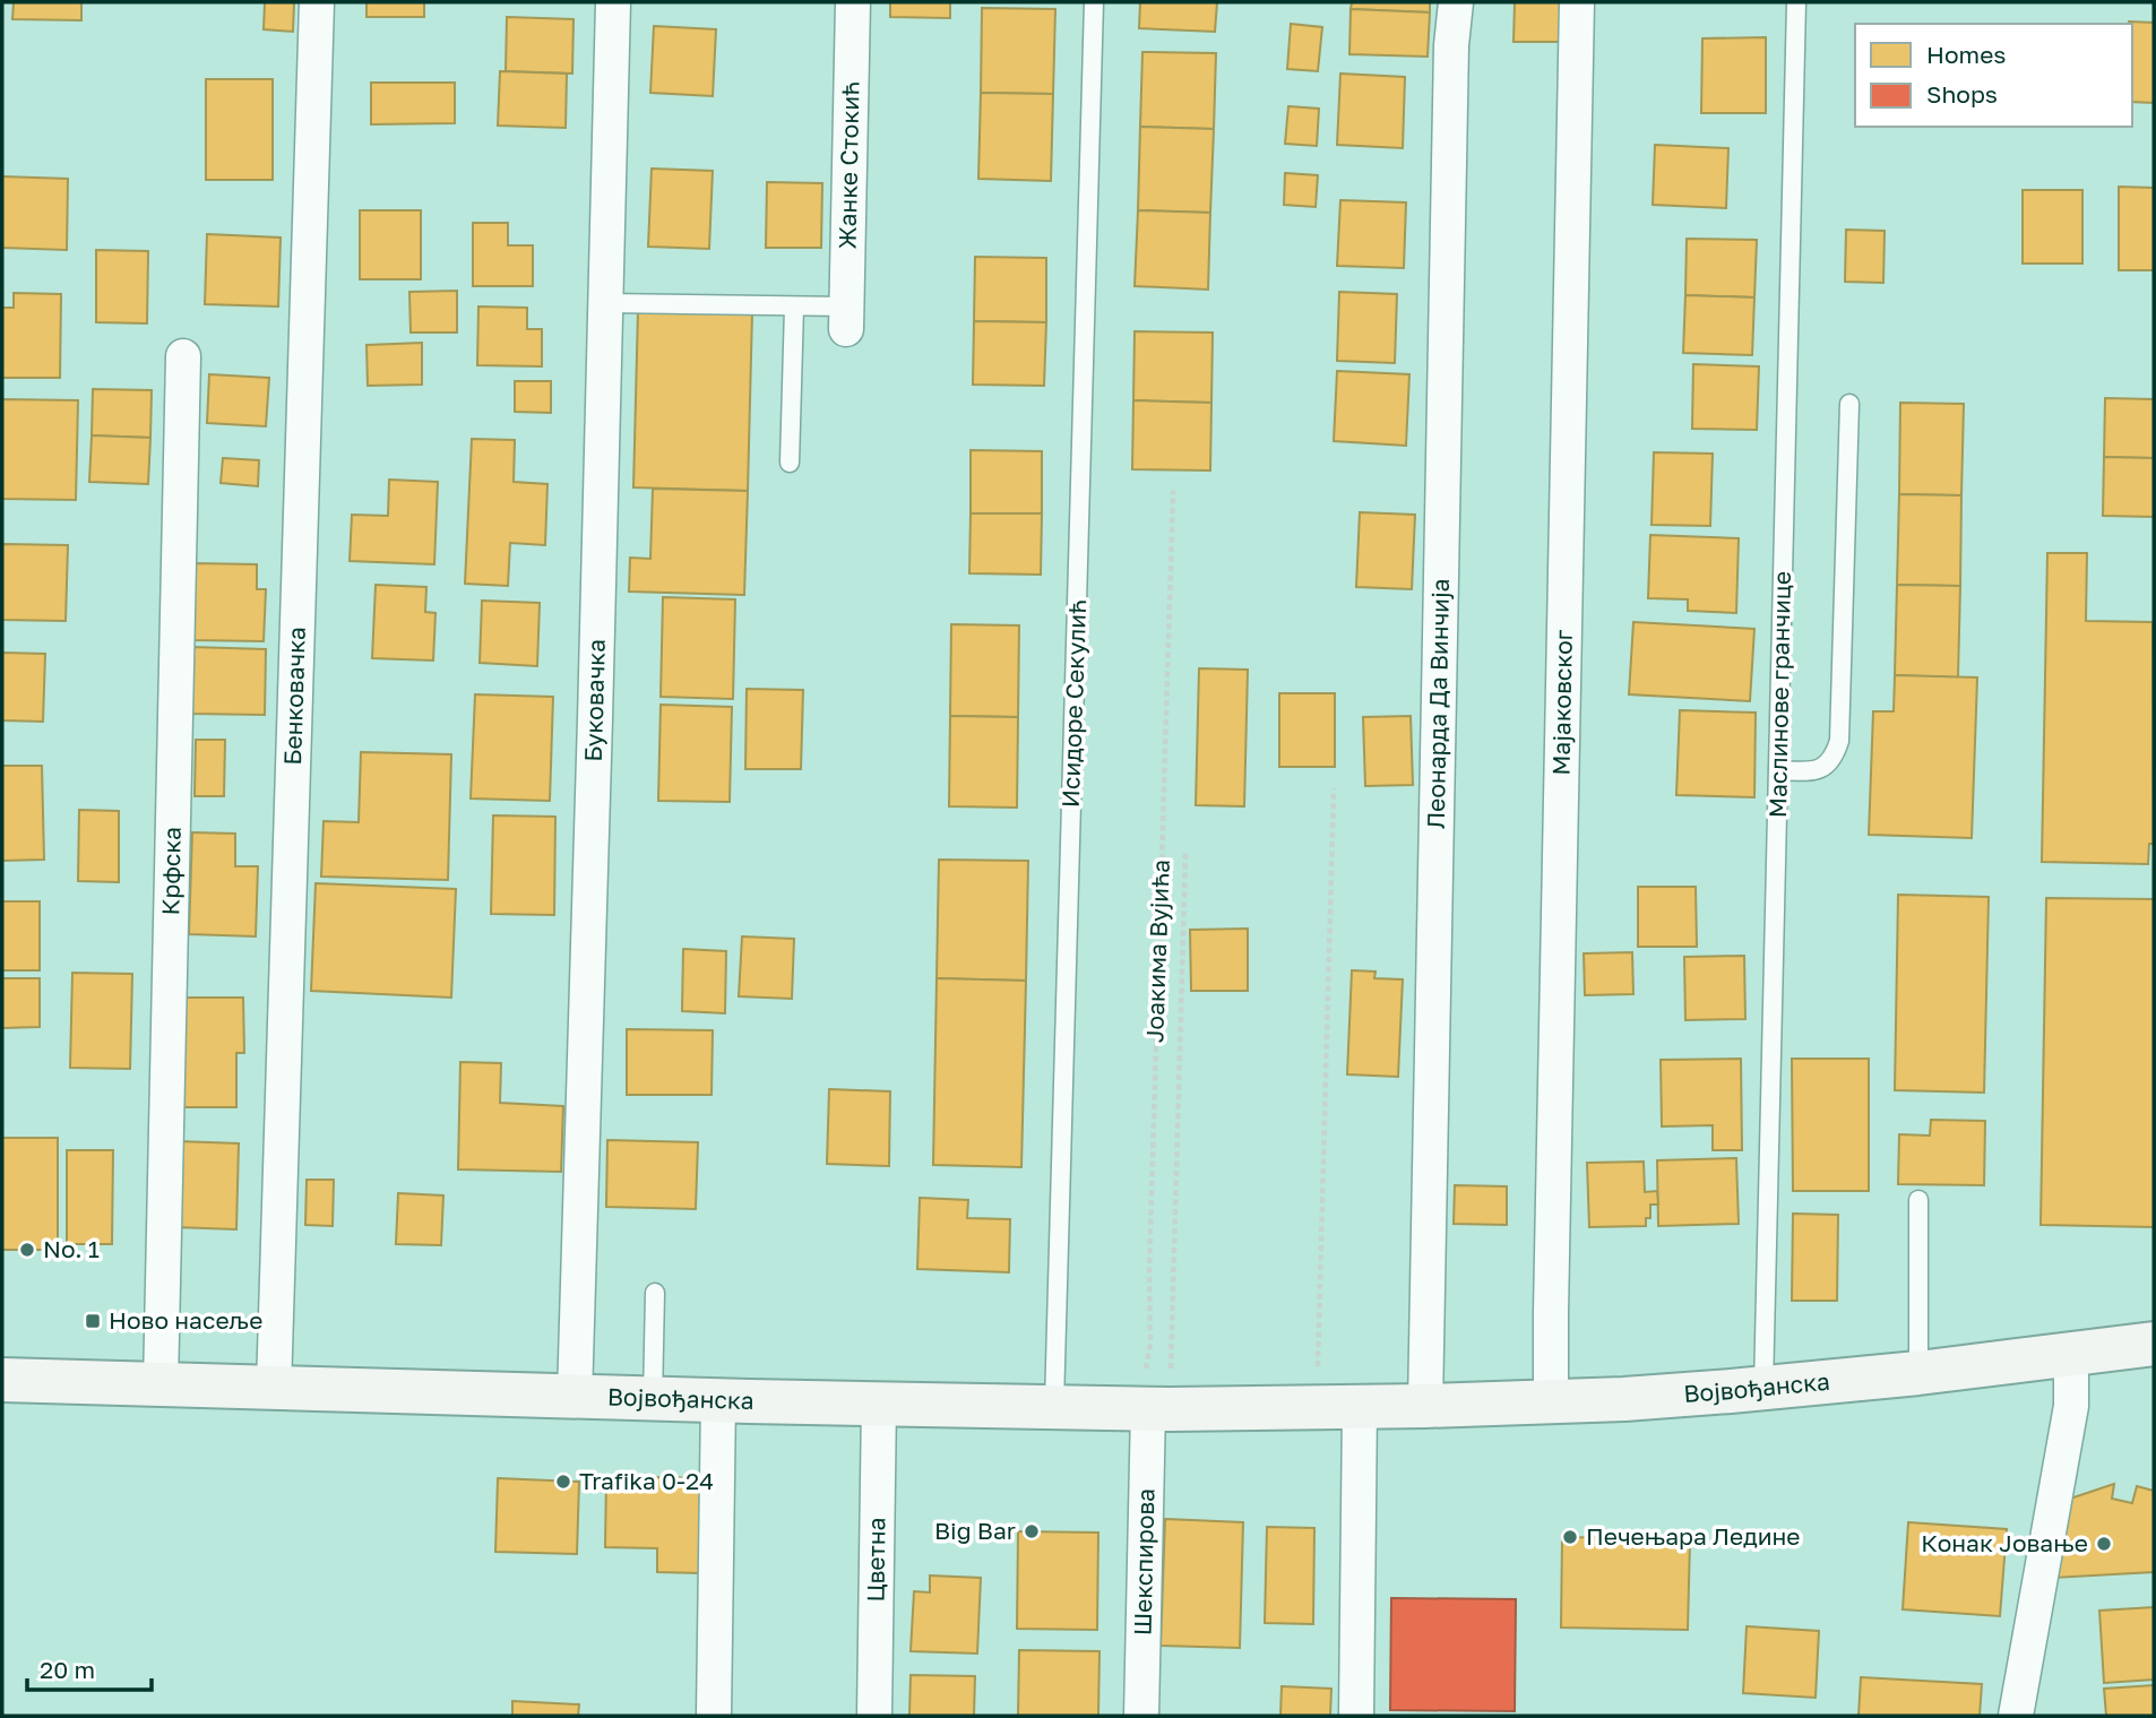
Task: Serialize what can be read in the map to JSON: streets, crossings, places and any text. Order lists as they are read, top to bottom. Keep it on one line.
{"streets":{"main road":["Војвођанска"],"street":["Жанке Стокић","Бенковачка","Буковачка","Мајаковског","Леонарда Да Винчија","Крфска","Цветна","Шекспирова"],"lane":["Маслинове гранчице","Исидоре Секулић"],"path":["Јоакима Вујића"]},"crossings":[["Бенковачка","Војвођанска"],["Маслинове гранчице","Војвођанска"],["Буковачка","Војвођанска"],["Мајаковског","Војвођанска"],["Исидоре Секулић","Војвођанска"],["Леонарда Да Винчија","Војвођанска"],["Крфска","Војвођанска"],["Јоакима Вујића","Војвођанска"],["Јоакима Вујића","Шекспирова"],["Војвођанска","Цветна"],["Војвођанска","Шекспирова"]],"places":{"other":["No. 1","Trafika 0-24","Big Bar","Печењара Ледине","Конак Јовање"],"transit":["Ново насеље"]},"legend":["Homes","Shops"],"scale_bar":"20 m"}
